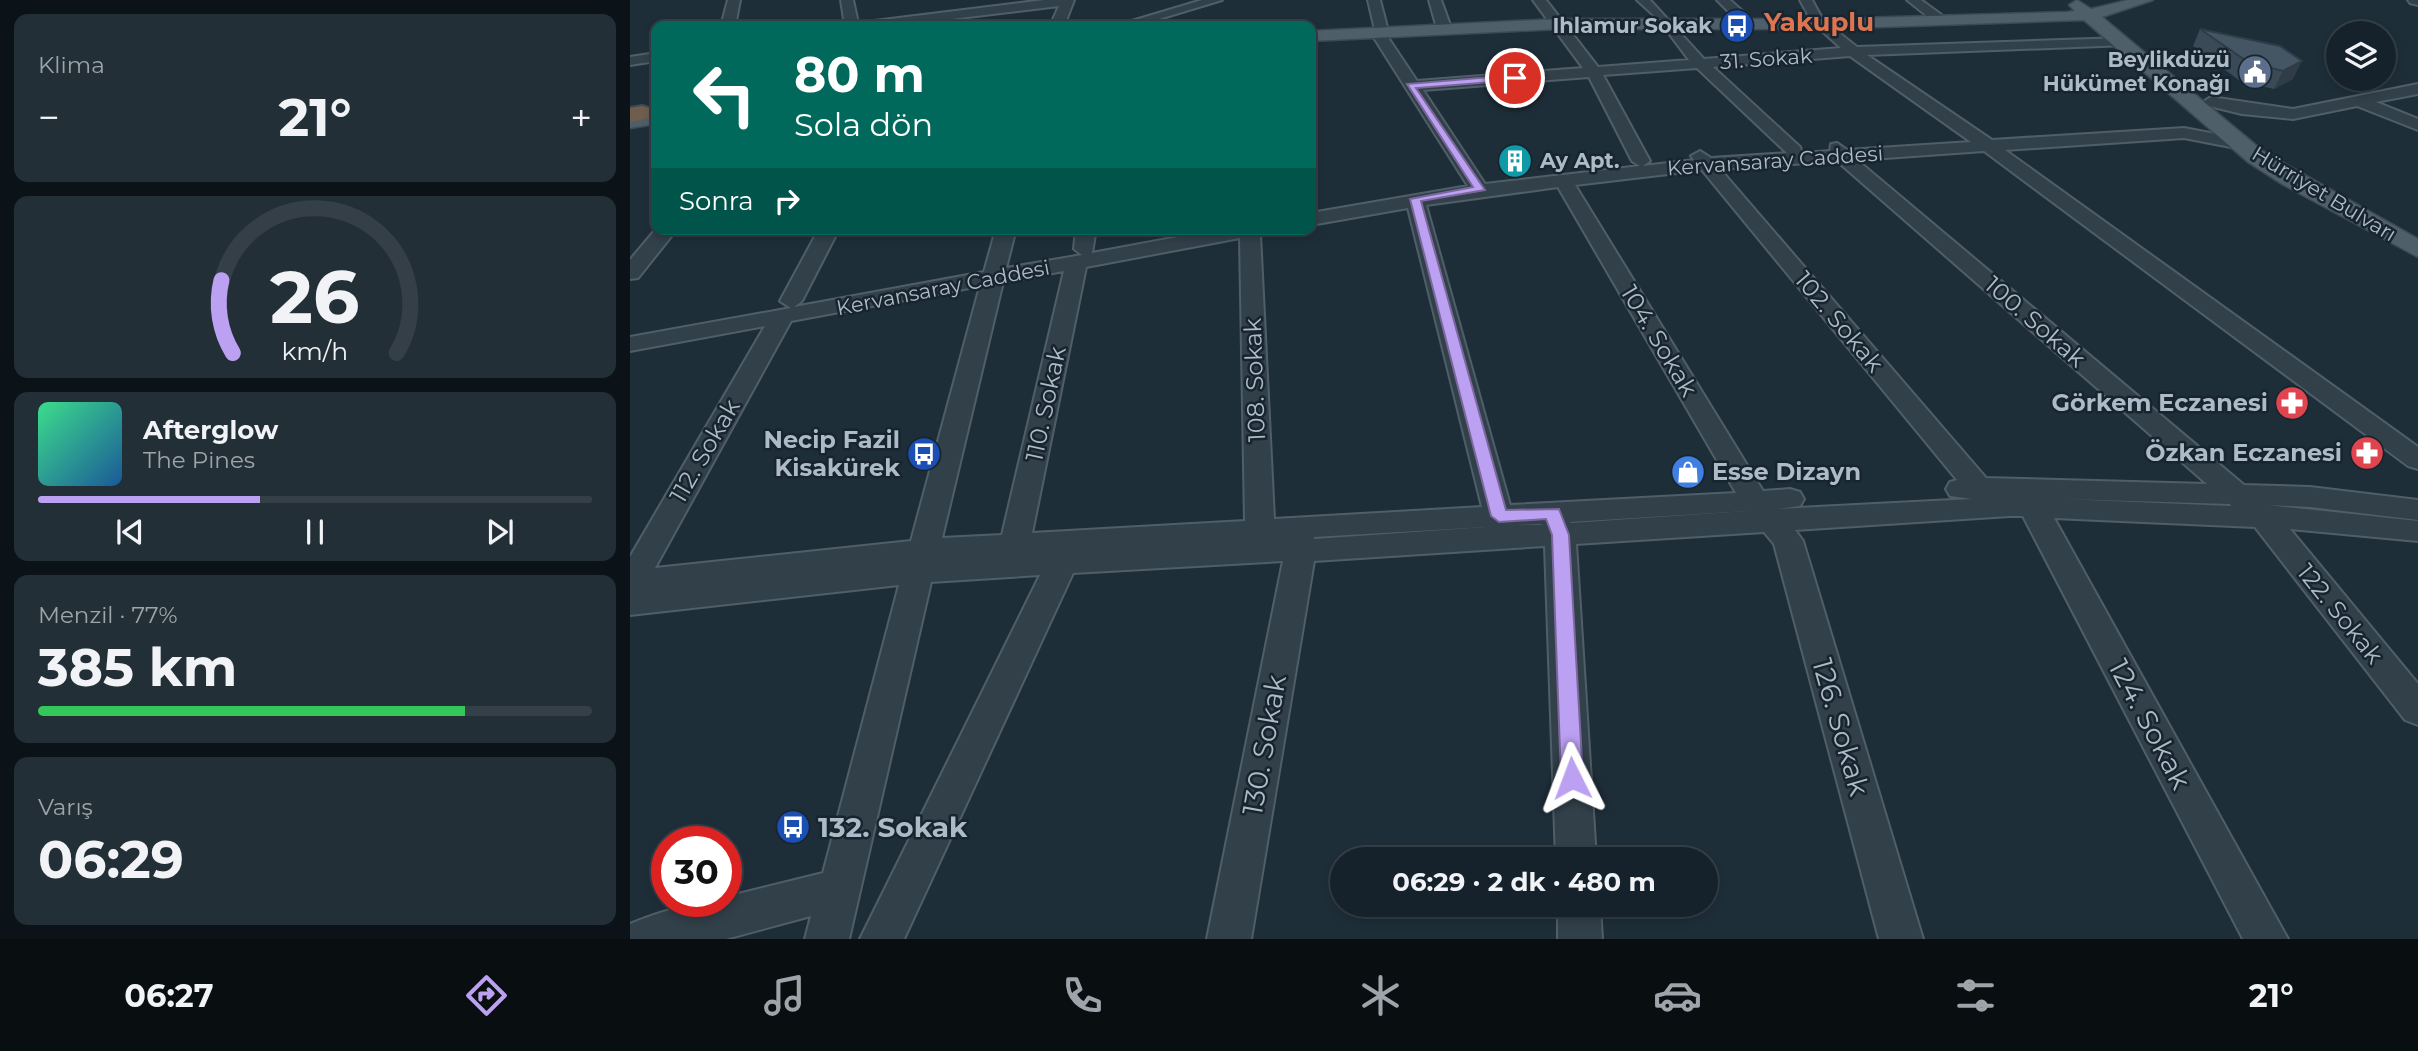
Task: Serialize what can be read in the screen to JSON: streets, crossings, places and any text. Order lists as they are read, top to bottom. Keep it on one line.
{"streets":{"main road":["Hürriyet Bulvarı"],"street":["31. Sokak","Kervansaray Caddesi","102. Sokak","100. Sokak","104. Sokak","108. Sokak","110. Sokak","112. Sokak","122. Sokak","124. Sokak","126. Sokak","130. Sokak"]},"crossings":[["31. Sokak","Hürriyet Bulvarı"],["Kervansaray Caddesi","Hürriyet Bulvarı"],["Kervansaray Caddesi","102. Sokak"],["Kervansaray Caddesi","100. Sokak"],["Kervansaray Caddesi","104. Sokak"],["Kervansaray Caddesi","110. Sokak"],["Kervansaray Caddesi","112. Sokak"],["102. Sokak","124. Sokak"],["100. Sokak","122. Sokak"],["104. Sokak","126. Sokak"]],"districts":["Yakuplu"],"places":{"bus stop":["Ihlamur Sokak","Necip Fazil Kisakürek","132. Sokak"],"public building":["Beylikdüzü Hükümet Konağı"],"building":["Ay Apt."],"pharmacy":["Görkem Eczanesi","Özkan Eczanesi"],"shop":["Esse Dizayn"]},"page":{"tile":["Klima",["Menzil · 77%","385 km"],["Varış","06:29"]],"turn":["80 m","Sola dön"],"heat":["−","21°","+"],"then":"Sonra","song":["Afterglow","The Pines"],"limit":"30","trip":"06:29 · 2 dk · 480 m","tabs":["06:27","21°"],"gauge":["26","km/h"]}}
